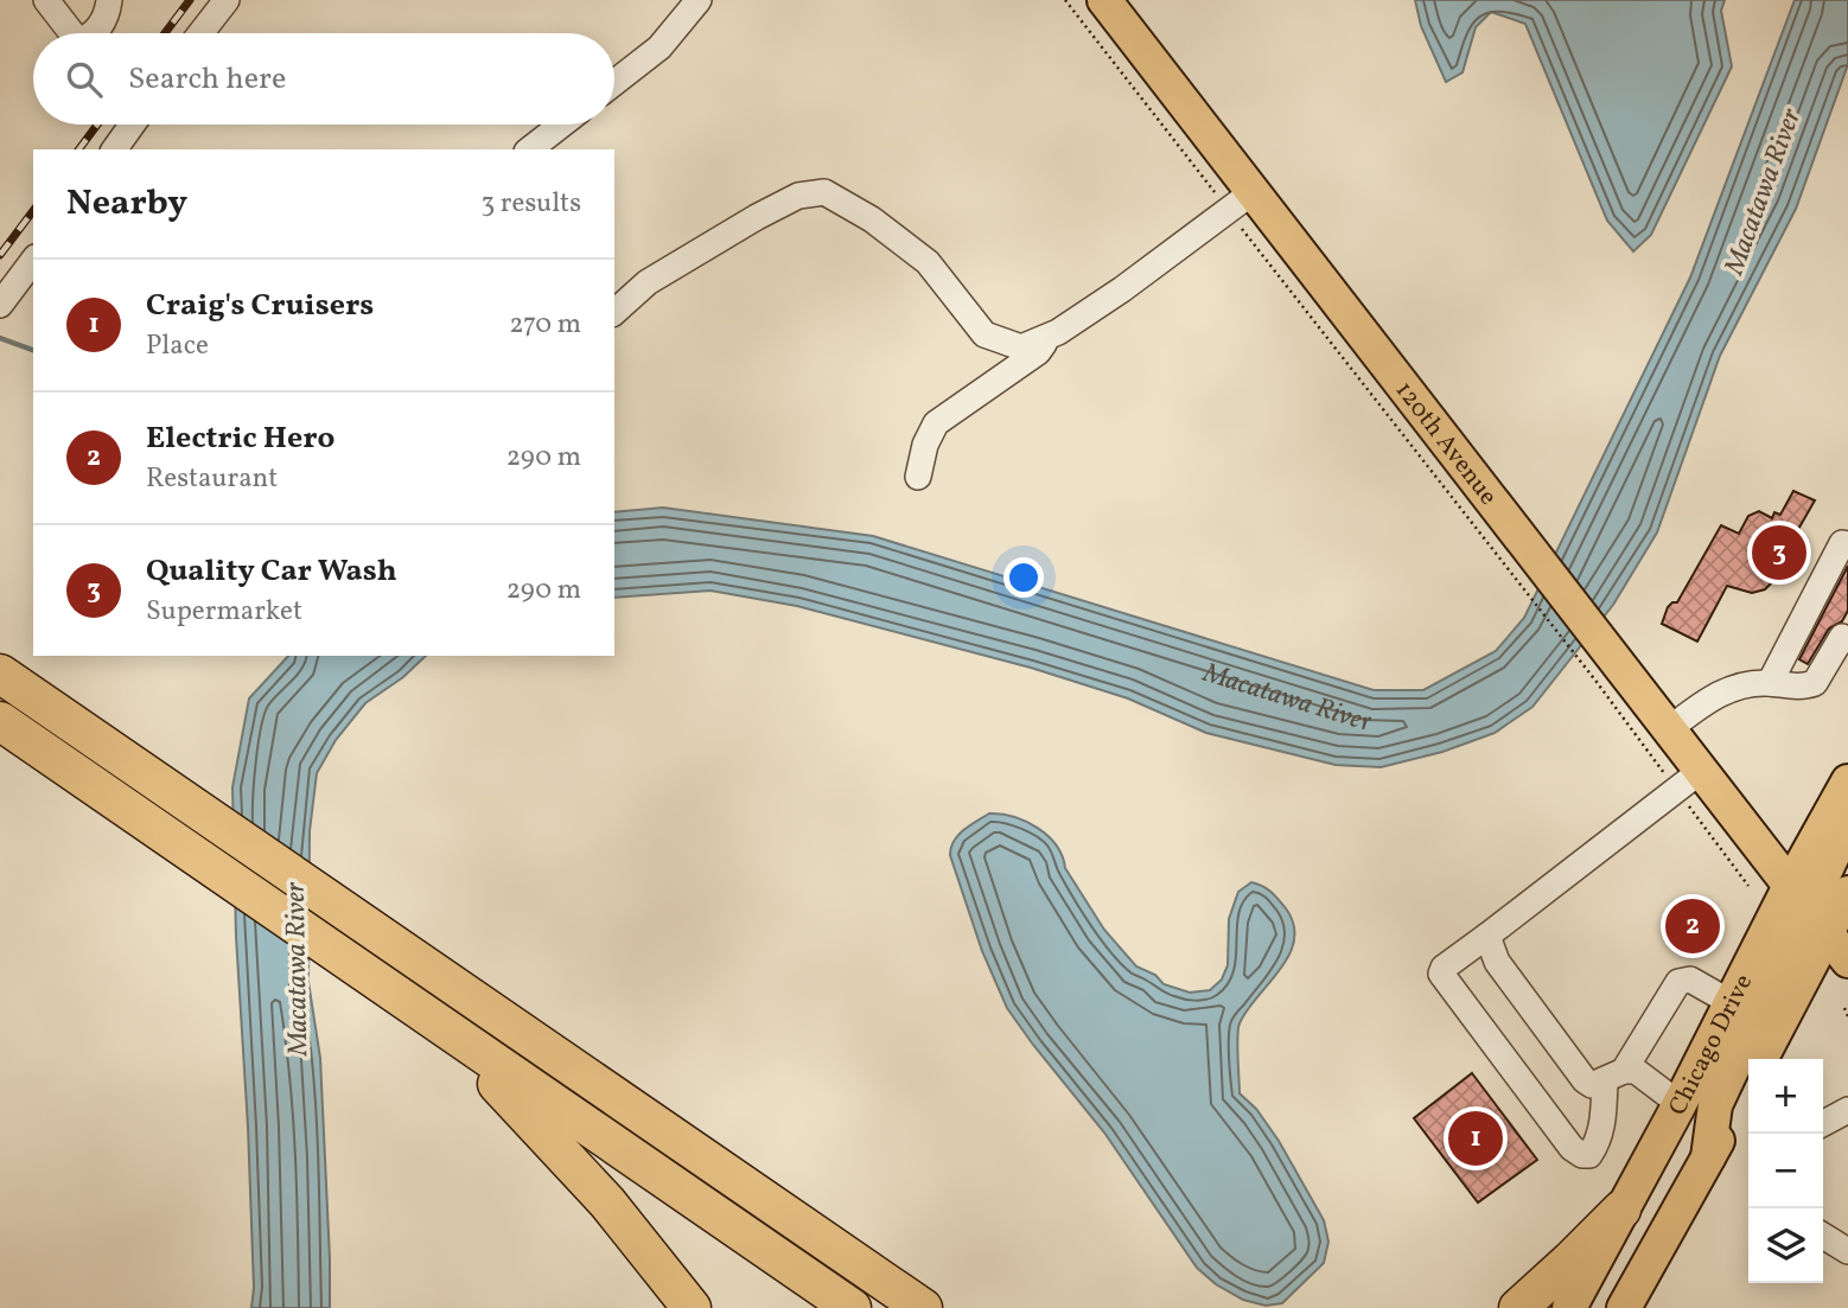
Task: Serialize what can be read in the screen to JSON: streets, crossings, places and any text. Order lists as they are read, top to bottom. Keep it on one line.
{"streets":{"main road":["120th Avenue","Chicago Drive"]},"crossings":[["120th Avenue","Chicago Drive"]],"water":["Macatawa River"],"page":{"search":"Search here","heading":["Nearby","3 results"],"list":[{"mark":"1","name":"Craig's Cruisers","note":"Place","value":"270 m"},{"mark":"2","name":"Electric Hero","note":"Restaurant","value":"290 m"},{"mark":"3","name":"Quality Car Wash","note":"Supermarket","value":"290 m"}],"pins":["3","2","1"],"map_buttons":["+","−"]}}
